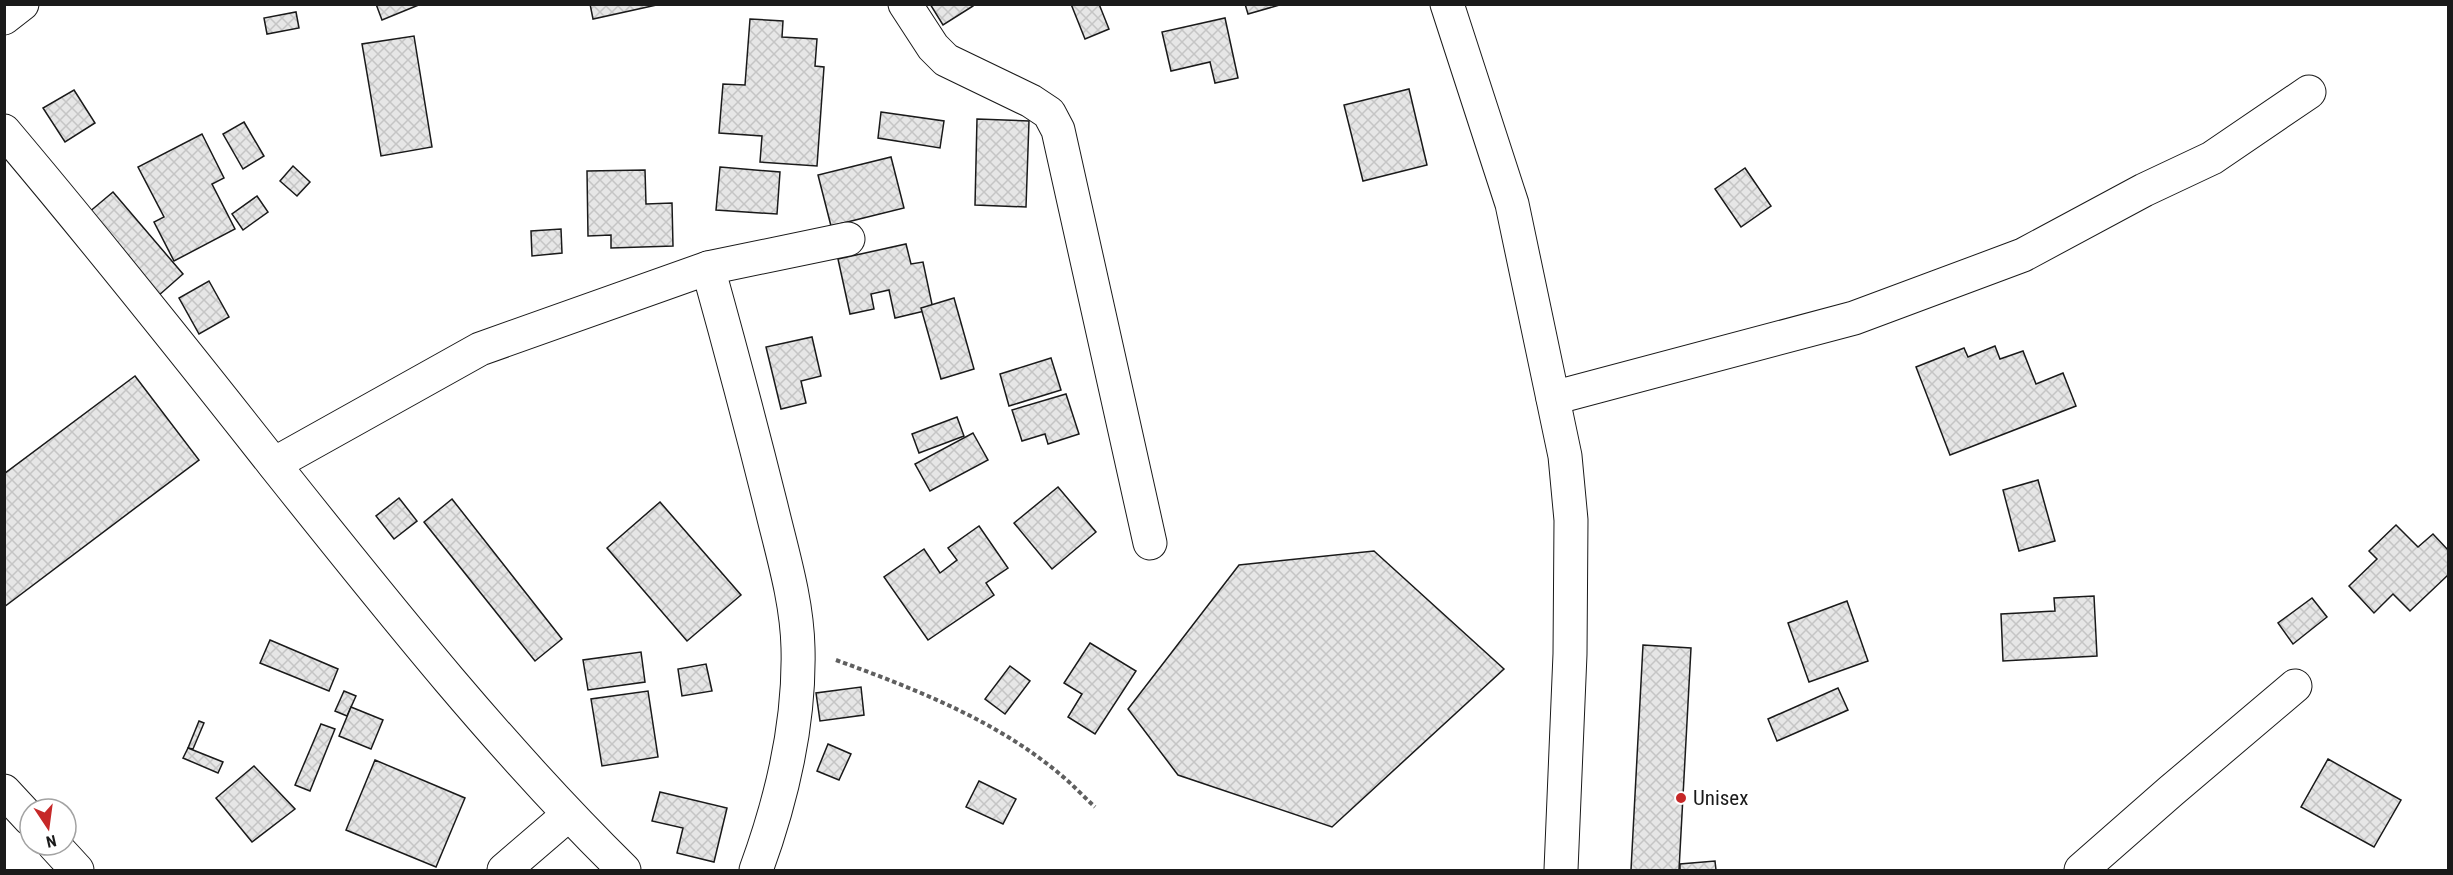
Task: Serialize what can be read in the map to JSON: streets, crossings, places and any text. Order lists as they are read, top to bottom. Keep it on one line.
{"places":["Unisex"],"north":"bottom"}
